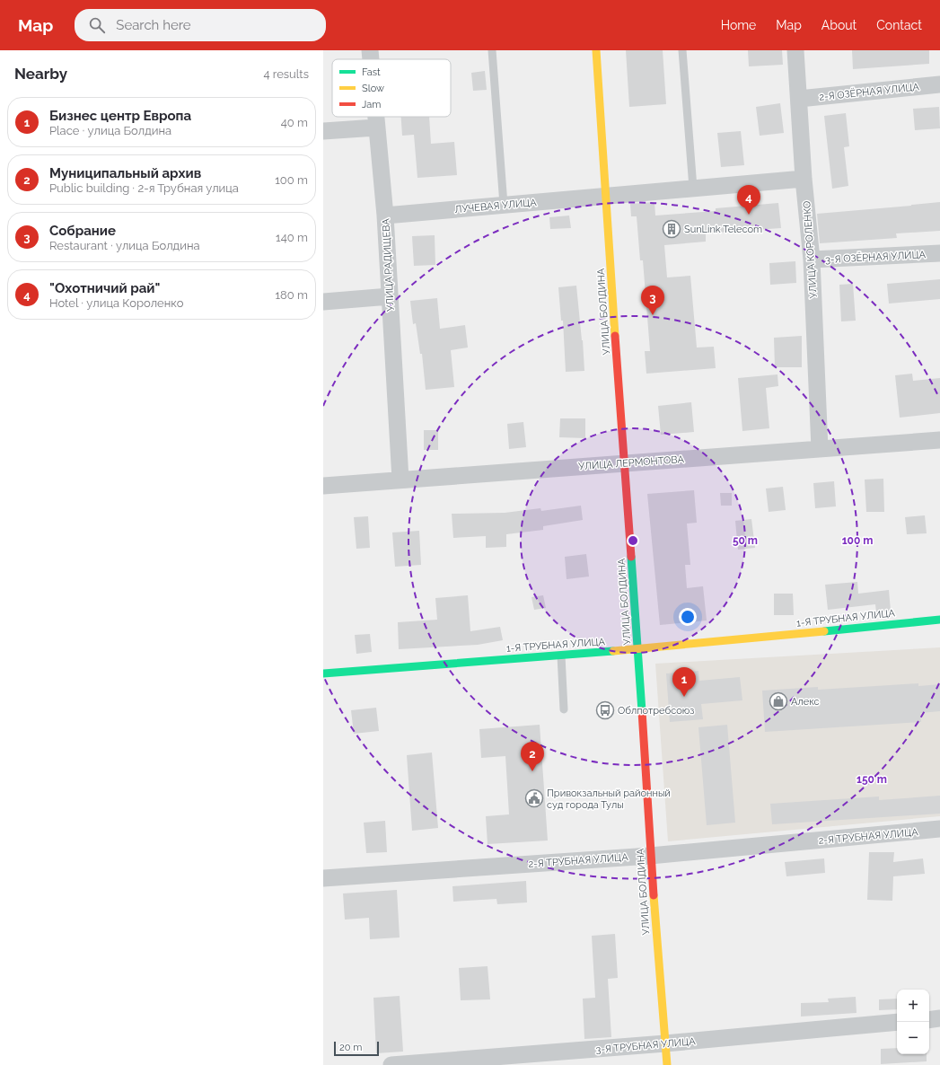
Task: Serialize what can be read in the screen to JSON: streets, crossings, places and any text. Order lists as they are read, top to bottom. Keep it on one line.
{"streets":{"main road":["УЛИЦА БОЛДИНА","1-Я ТРУБНАЯ УЛИЦА"],"street":["2-Я ОЗЁРНАЯ УЛИЦА","ЛУЧЕВАЯ УЛИЦА","УЛИЦА КОРОЛЕНКО","3-Я ОЗЁРНАЯ УЛИЦА","УЛИЦА РАДИЩЕВА","УЛИЦА ЛЕРМОНТОВА","2-Я ТРУБНАЯ УЛИЦА","3-Я ТРУБНАЯ УЛИЦА"]},"crossings":[["2-Я ОЗЁРНАЯ УЛИЦА","УЛИЦА КОРОЛЕНКО"],["ЛУЧЕВАЯ УЛИЦА","УЛИЦА КОРОЛЕНКО"],["ЛУЧЕВАЯ УЛИЦА","УЛИЦА РАДИЩЕВА"],["ЛУЧЕВАЯ УЛИЦА","УЛИЦА БОЛДИНА"],["УЛИЦА КОРОЛЕНКО","3-Я ОЗЁРНАЯ УЛИЦА"],["УЛИЦА КОРОЛЕНКО","УЛИЦА ЛЕРМОНТОВА"],["УЛИЦА РАДИЩЕВА","УЛИЦА ЛЕРМОНТОВА"],["УЛИЦА БОЛДИНА","УЛИЦА ЛЕРМОНТОВА"],["УЛИЦА БОЛДИНА","1-Я ТРУБНАЯ УЛИЦА"],["УЛИЦА БОЛДИНА","2-Я ТРУБНАЯ УЛИЦА"],["УЛИЦА БОЛДИНА","3-Я ТРУБНАЯ УЛИЦА"]],"places":{"building":["SunLink Telecom"],"shop":["Алекс"],"bus stop":["Облпотребсоюз"],"public building":["Привокзальный районный суд города Тулы"]},"legend":["Fast","Slow","Jam"],"scale_bar":"20 m","page":{"header":"Map","search":"Search here","nav":["Home","Map","About","Contact"],"heading":["Nearby","4 results"],"list":[{"mark":"1","name":"Бизнес центр Европа","note":"Place · улица Болдина","value":"40 m"},{"mark":"2","name":"Муниципальный архив","note":"Public building · 2-я Трубная улица","value":"100 m"},{"mark":"3","name":"Собрание","note":"Restaurant · улица Болдина","value":"140 m"},{"mark":"4","name":"\"Охотничий рай\"","note":"Hotel · улица Короленко","value":"180 m"}],"pins":["4","3","1","2"],"map_buttons":["+","−"],"scale":"20 m"},"rings":["50 m","100 m","150 m"]}
